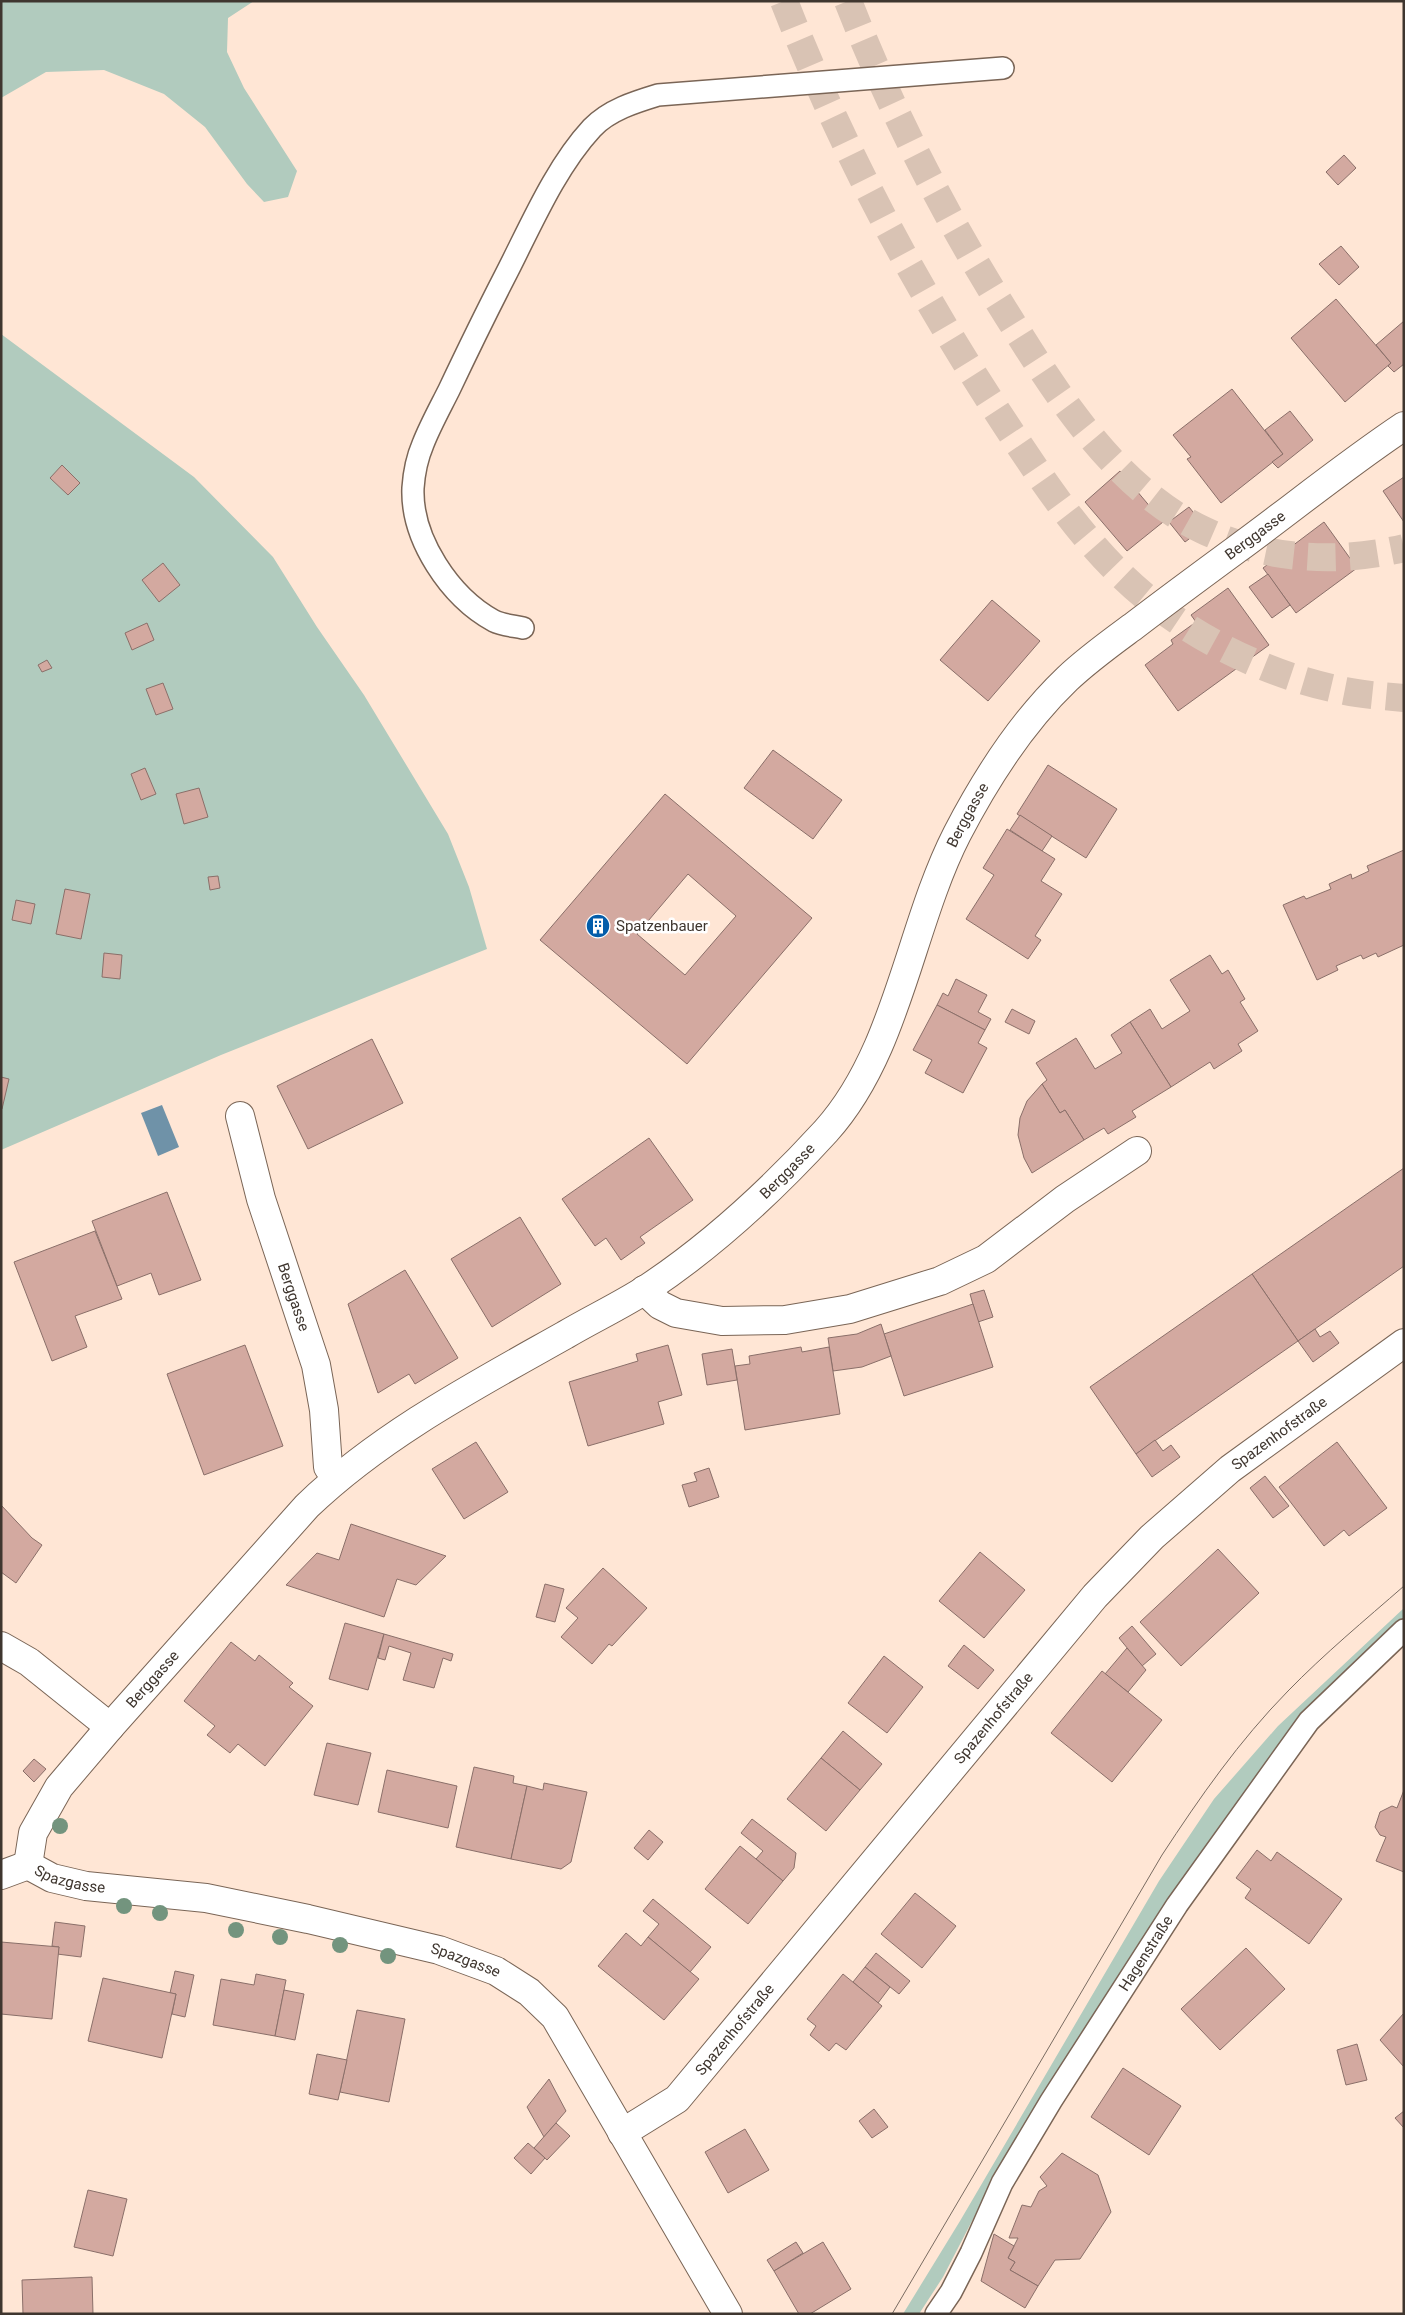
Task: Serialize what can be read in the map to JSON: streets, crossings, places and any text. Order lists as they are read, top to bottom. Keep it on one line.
{"streets":{"street":["Berggasse","Spazenhofstraße","Spazgasse"],"lane":["Hagenstraße"]},"crossings":[["Berggasse","Spazgasse"],["Spazenhofstraße","Spazgasse"]],"places":{"building":["Spatzenbauer"]}}
